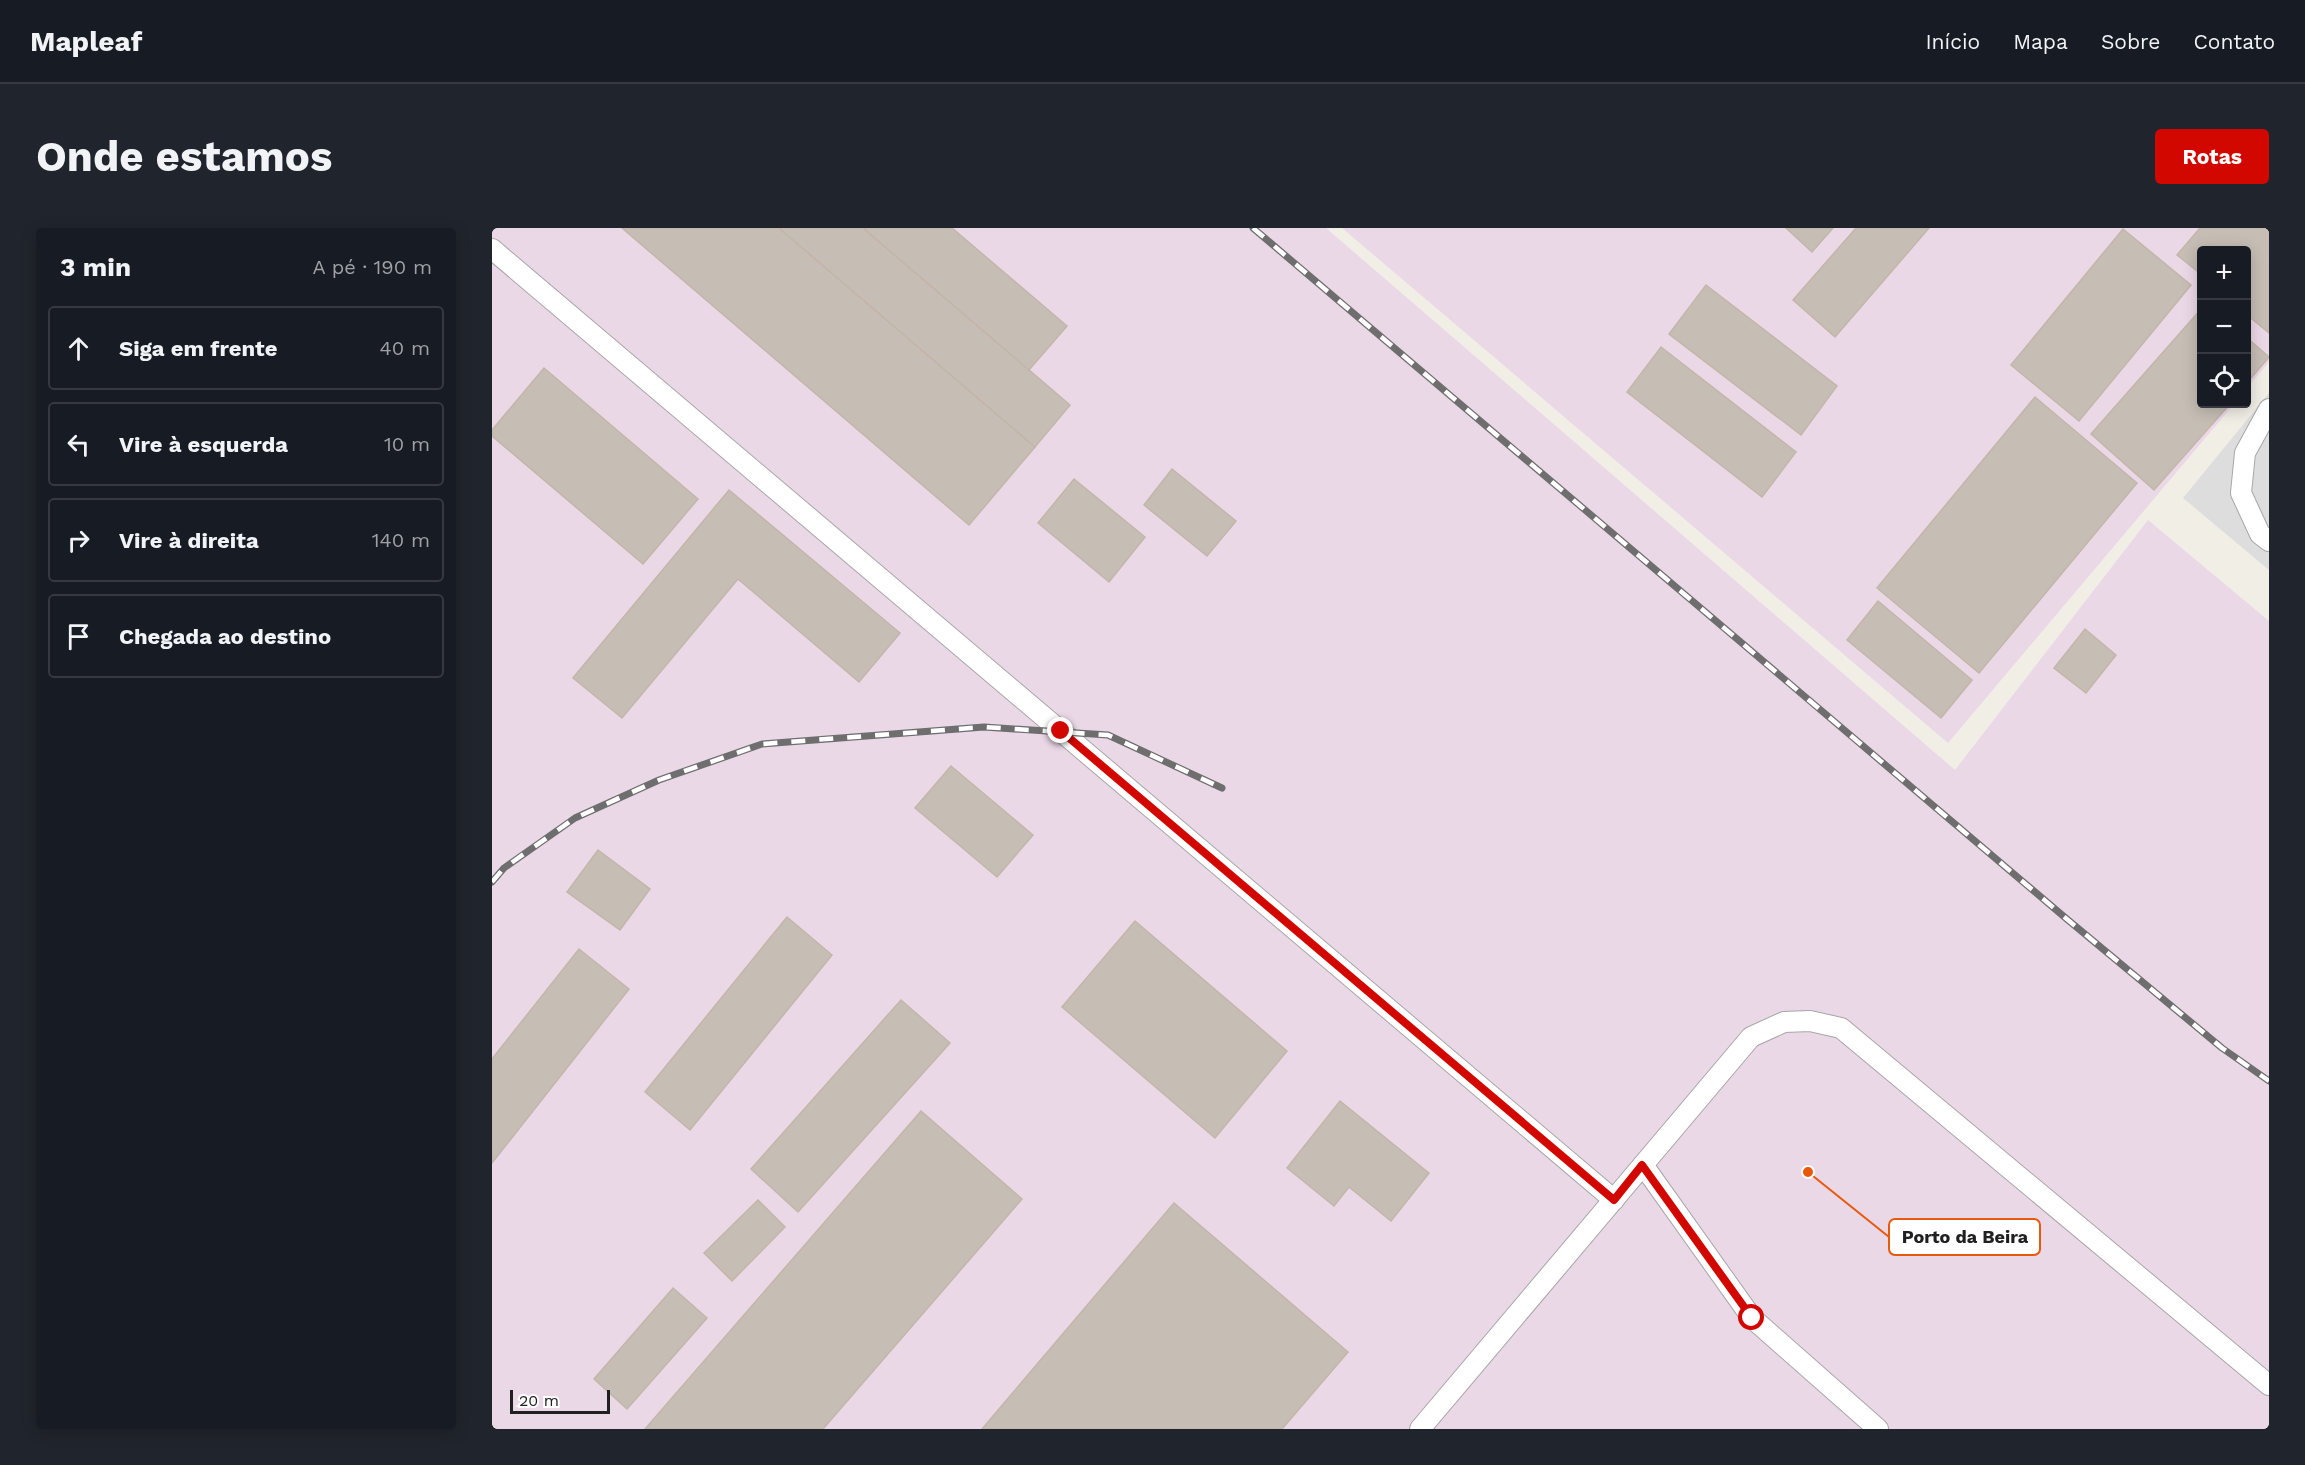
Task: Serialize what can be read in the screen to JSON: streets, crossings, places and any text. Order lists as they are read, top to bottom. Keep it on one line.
{"places":["Porto da Beira"],"scale_bar":"20 m","page":{"header":"Mapleaf","nav":["Início","Mapa","Sobre","Contato"],"buttons":"Rotas","title":"Onde estamos","heading":["3 min","A pé · 190 m"],"map_buttons":["+","−"],"list":[["Siga em frente","40 m"],["Vire à esquerda","10 m"],["Vire à direita","140 m"],"Chegada ao destino"],"scale":"20 m"}}
